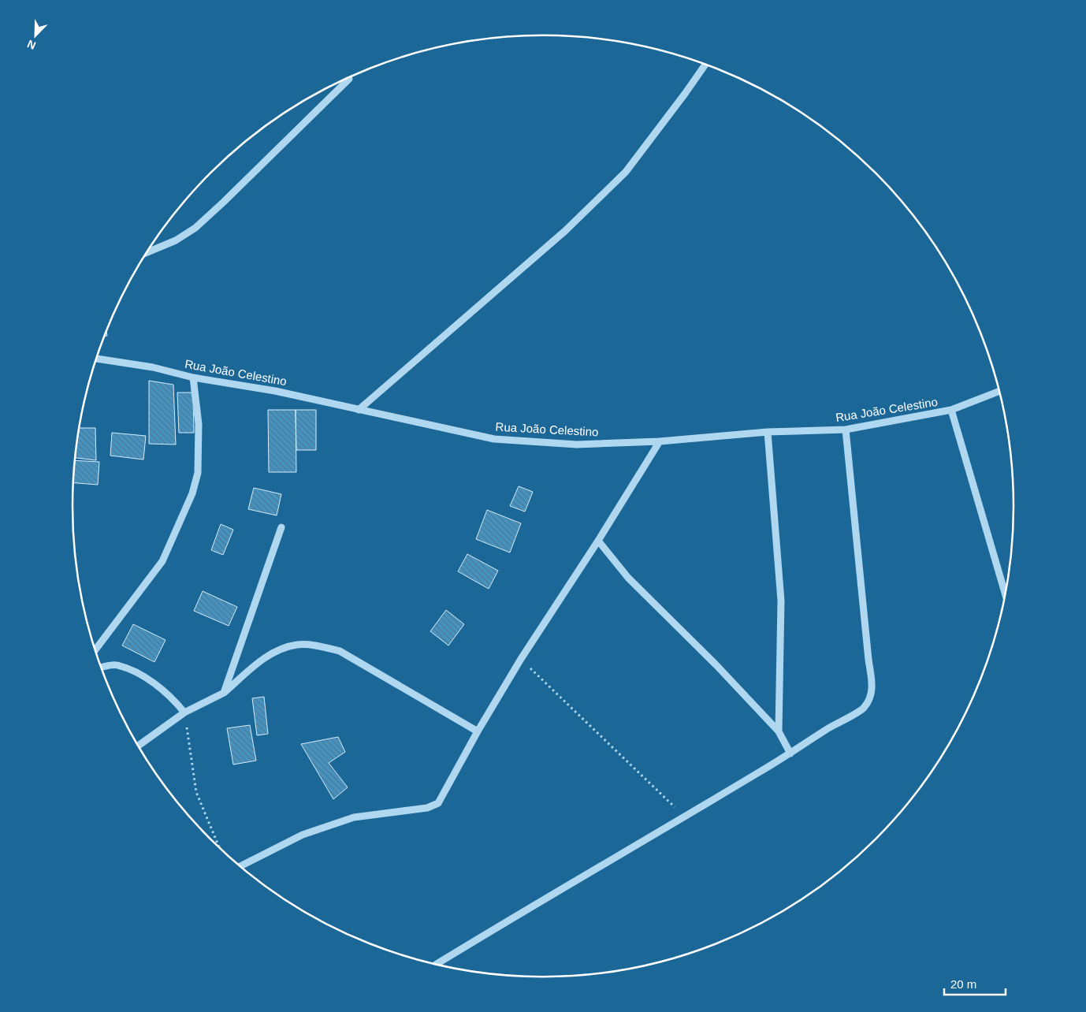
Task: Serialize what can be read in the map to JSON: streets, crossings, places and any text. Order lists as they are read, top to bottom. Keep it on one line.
{"streets":{"street":["Rua João Celestino"]},"scale_bar":"20 m","north":"bottom left"}
